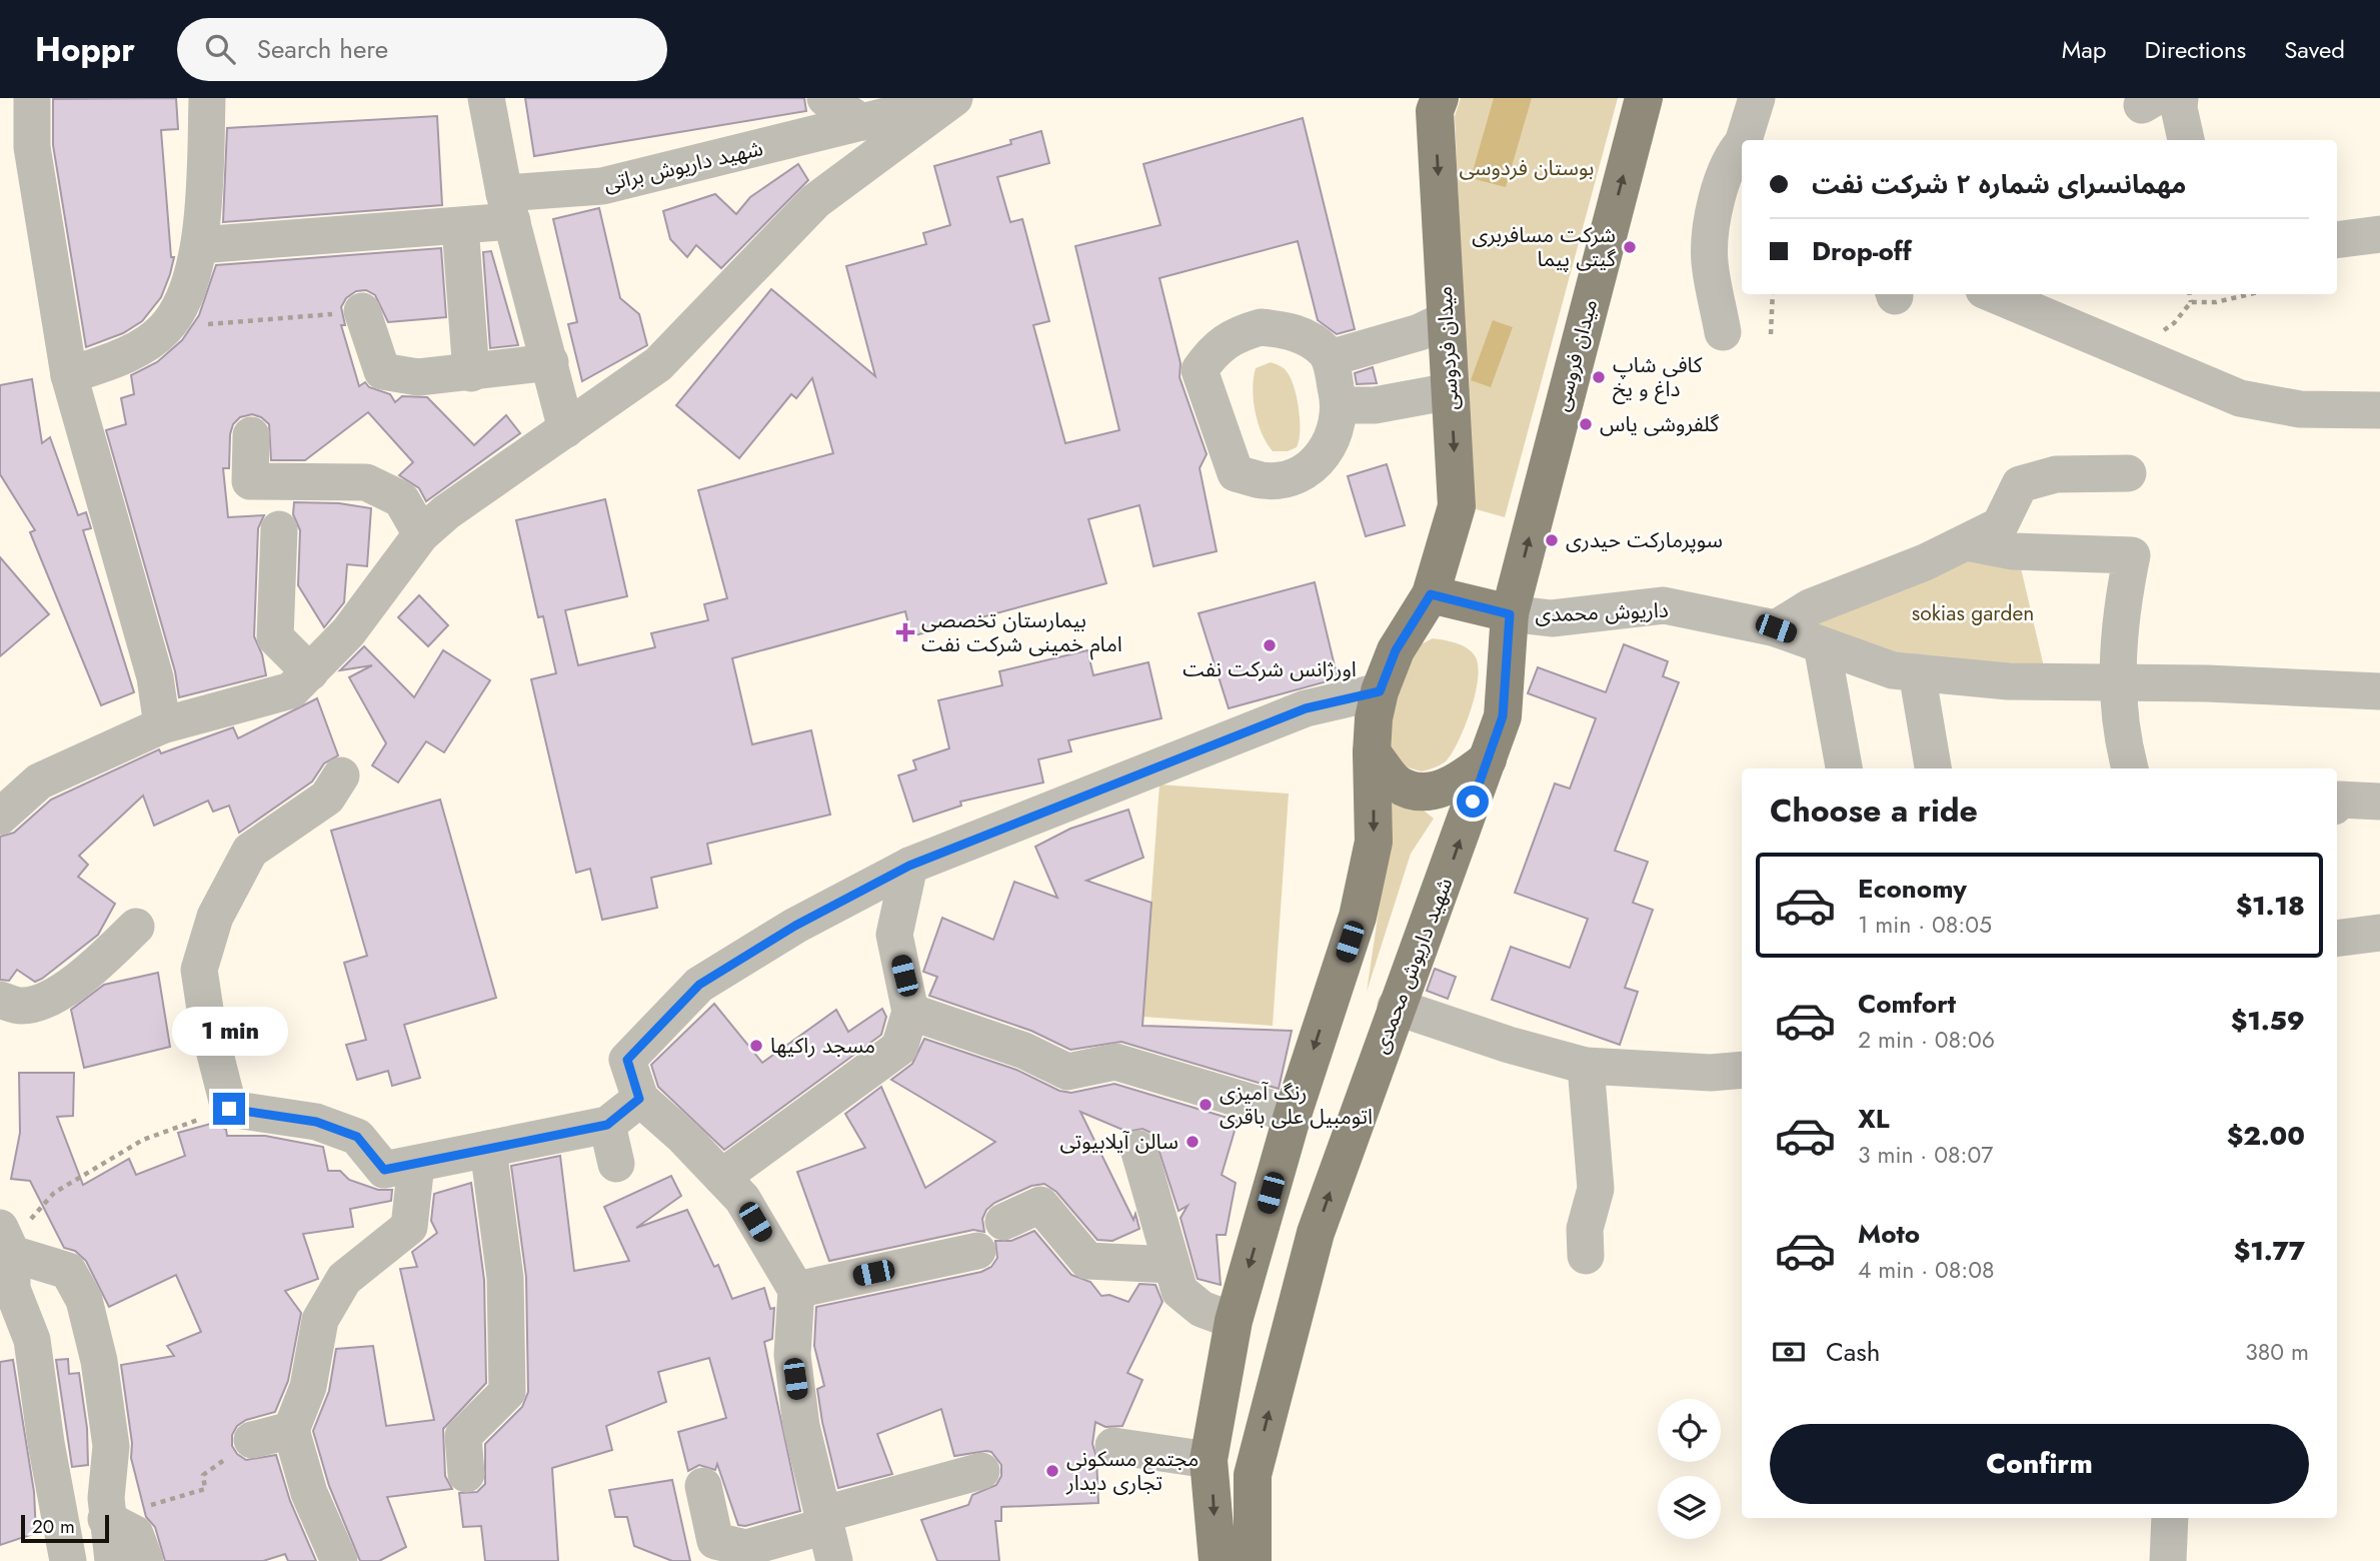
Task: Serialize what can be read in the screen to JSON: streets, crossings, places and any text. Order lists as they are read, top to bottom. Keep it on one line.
{"streets":{"main road":["میدان فردوسی","میدان فروسی","شهید داریوش محمدی"],"street":["شهید داریوش براتی","داریوش محمدی"]},"crossings":[["میدان فردوسی","میدان فروسی"],["میدان فردوسی","داریوش محمدی"],["میدان فردوسی","شهید داریوش محمدی"],["میدان فروسی","داریوش محمدی"],["میدان فروسی","شهید داریوش محمدی"],["داریوش محمدی","شهید داریوش محمدی"]],"one_way":["میدان فردوسی","میدان فروسی"],"parks":["بوستان فردوسی","sokias garden"],"places":{"other":["شرکت مسافربری گیتی پیما","کافی شاپ داغ و یخ","گلفروشی یاس","سوپرمارکت حیدری","اورژانس شرکت نفت","مسجد راکیها","رنگ آمیزی اتومبیل علی باقری","سالن آیلابیوتی","مجتمع مسکونی تجاری دیدار"],"health":["بیمارستان تخصصی امام خمینی شرکت نفت"]},"scale_bar":"20 m","page":{"header":"Hoppr","search":"Search here","nav":["Map","Directions","Saved"],"banner":["مهمانسرای شماره ۲ شرکت نفت","Drop-off"],"heading":"Choose a ride","list":[{"name":"Economy","note":"1 min · 08:05","value":"$1.18"},{"name":"Comfort","note":"2 min · 08:06","value":"$1.59"},{"name":"XL","note":"3 min · 08:07","value":"$2.00"},{"name":"Moto","note":"4 min · 08:08","value":"$1.77"}],"bubble":"1 min","pay":["Cash","380 m"],"buttons":"Confirm","scale":"20 m"}}
